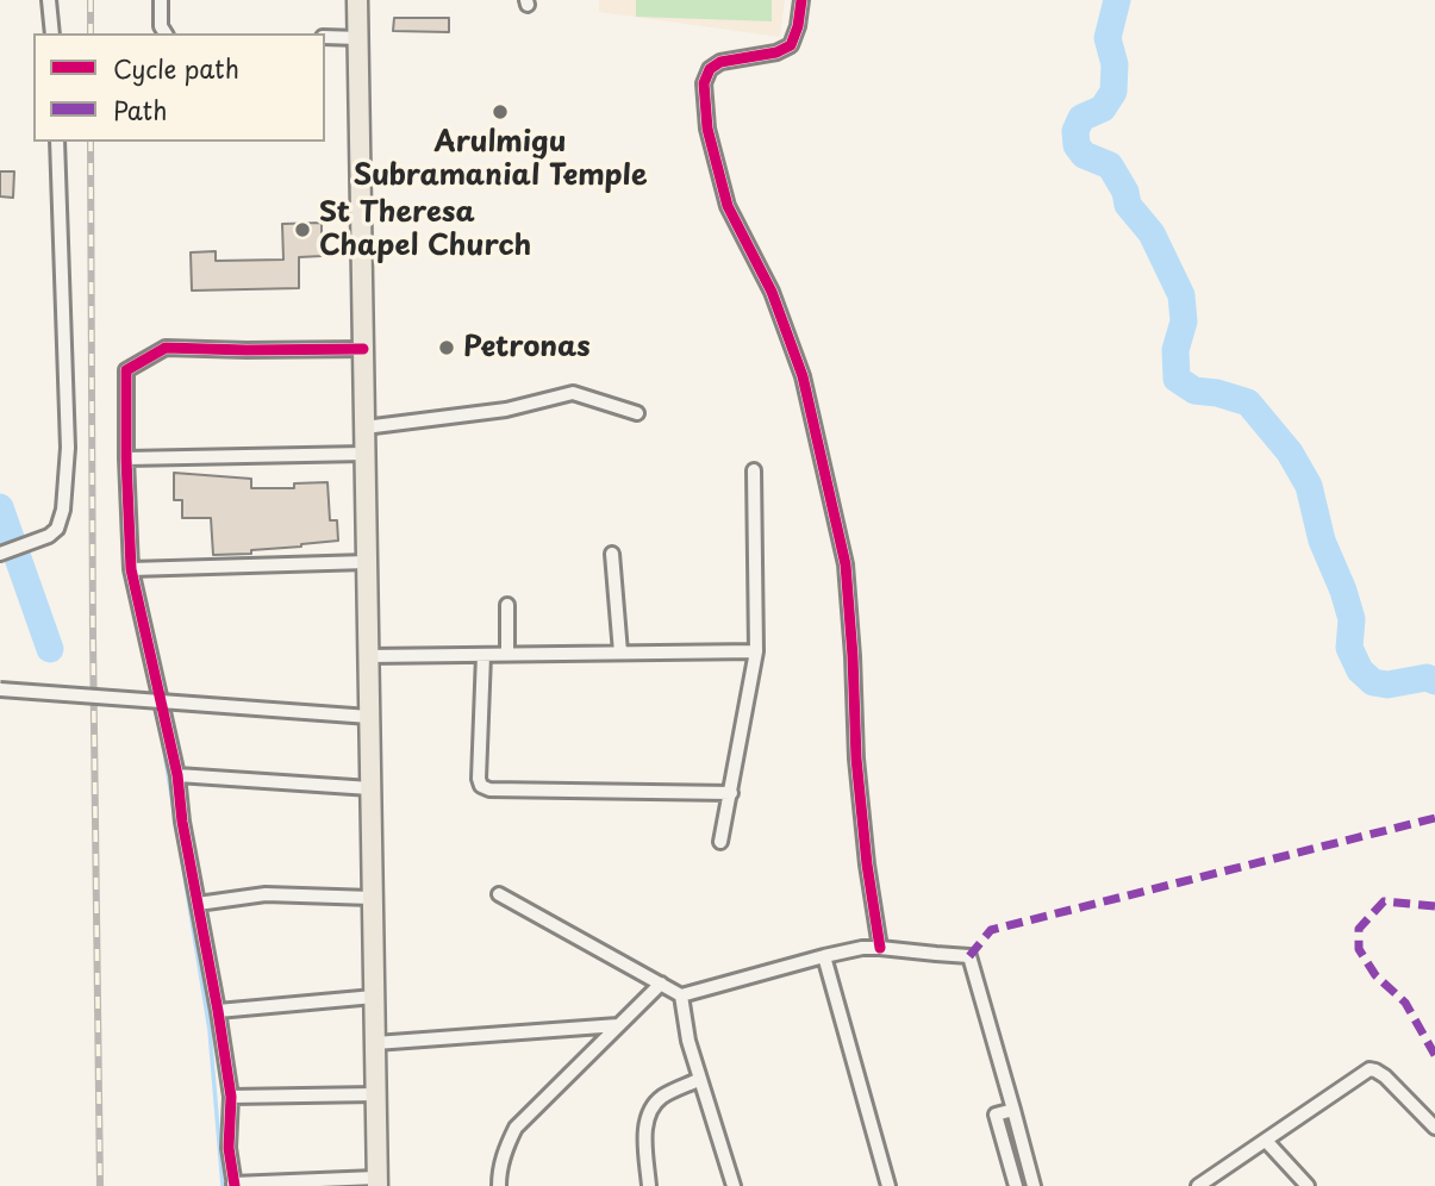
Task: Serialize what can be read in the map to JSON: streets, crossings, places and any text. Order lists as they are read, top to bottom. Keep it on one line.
{"places":["Arulmigu Subramanial Temple","St Theresa Chapel Church","Petronas"],"legend":["Cycle path","Path"]}
